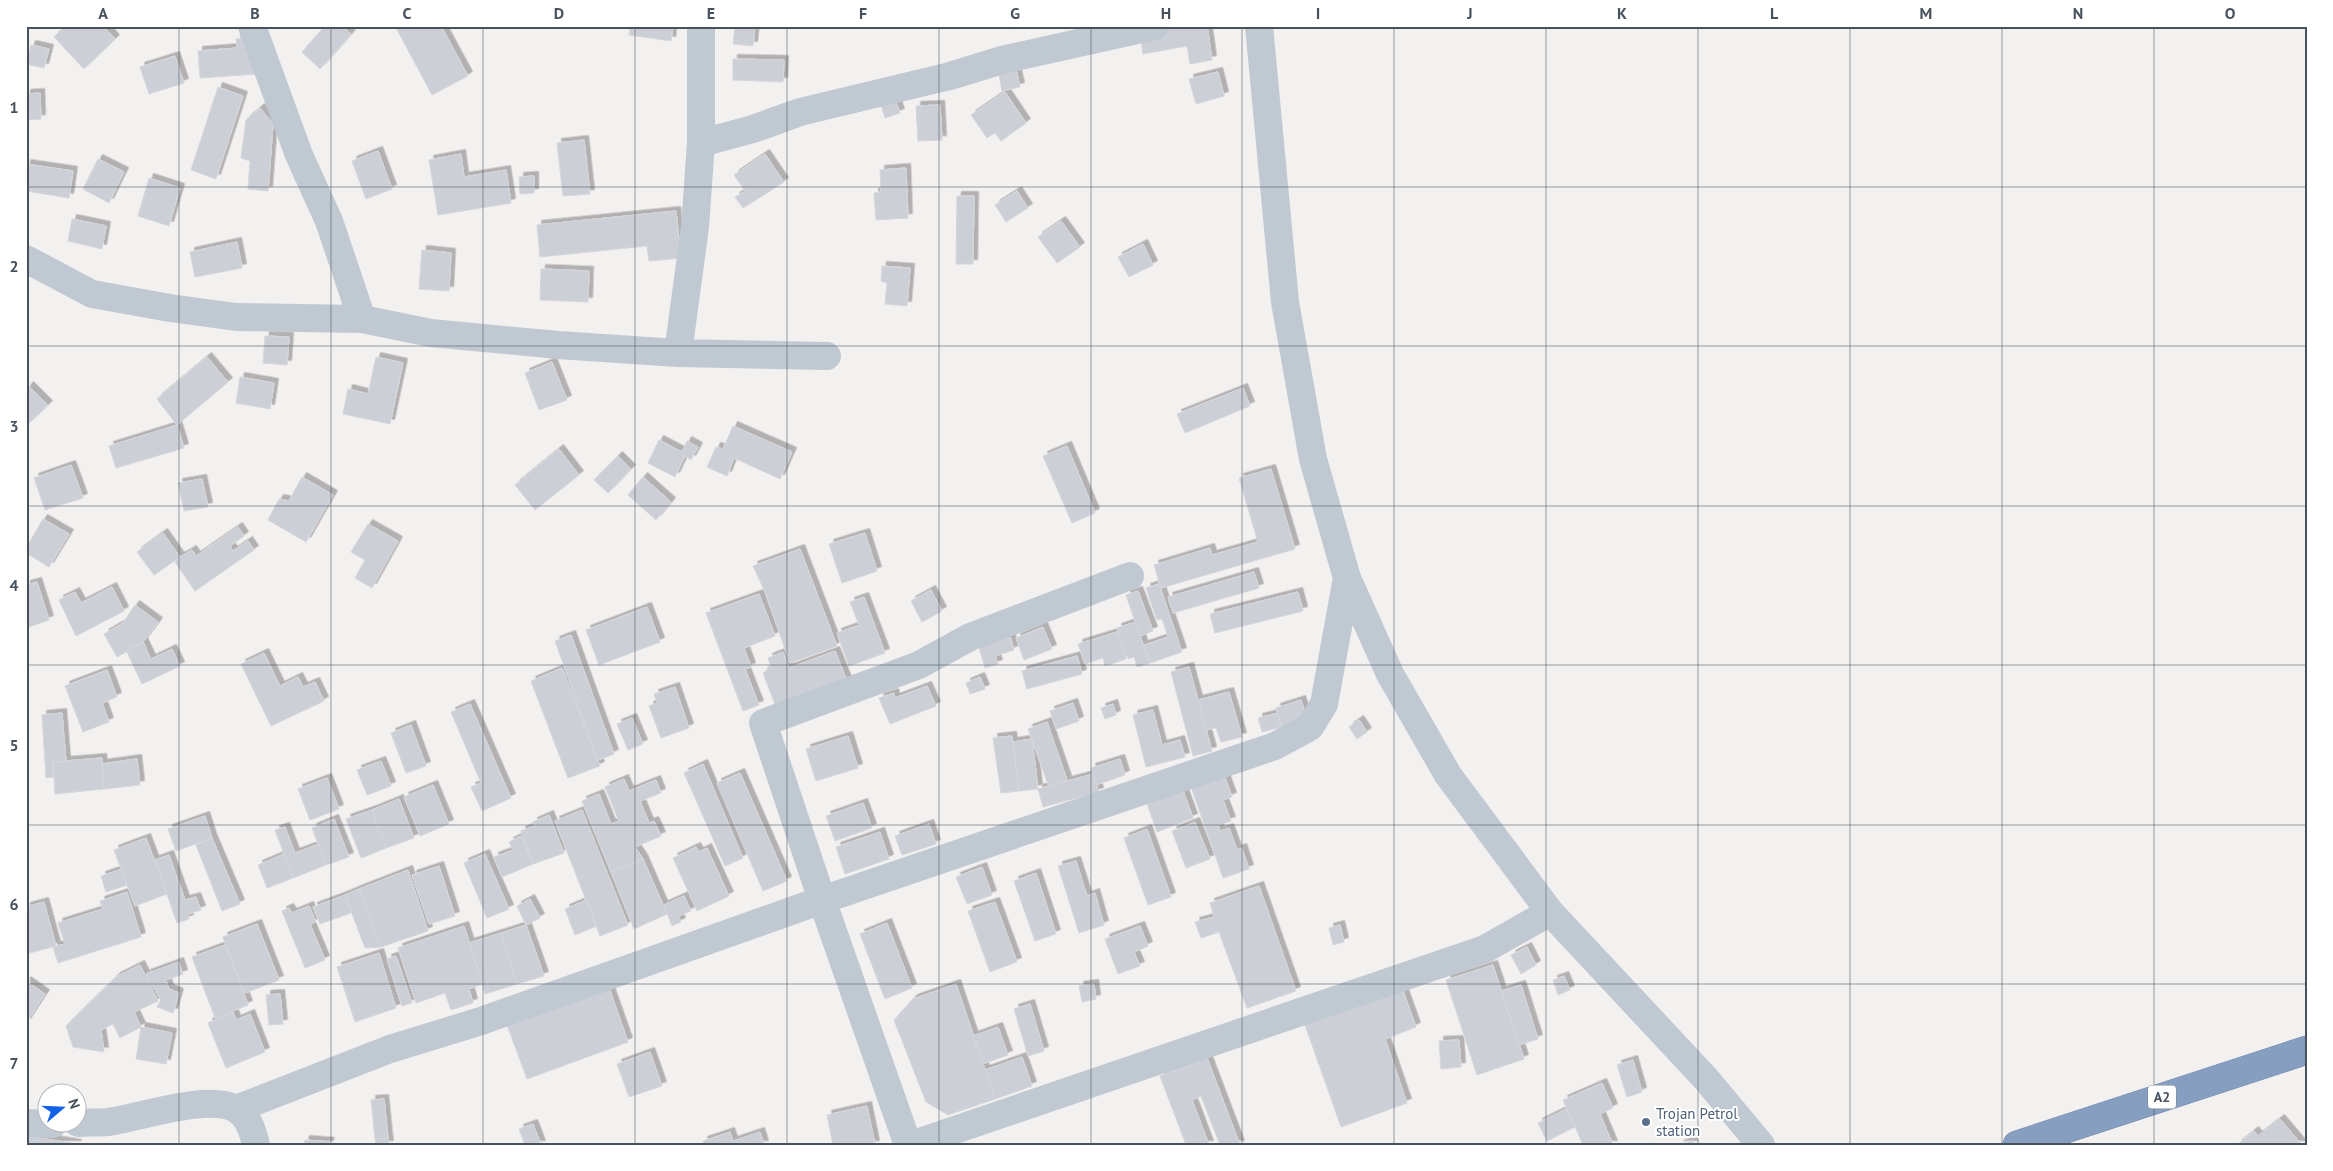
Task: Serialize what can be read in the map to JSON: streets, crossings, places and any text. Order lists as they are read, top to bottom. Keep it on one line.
{"streets":{"highway":["A2"]},"places":["Trojan Petrol station"],"north":"right","grid":{"columns":["A","B","C","D","E","F","G","H","I","J","K","L","M","N","O"],"rows":["1","2","3","4","5","6","7"]}}
